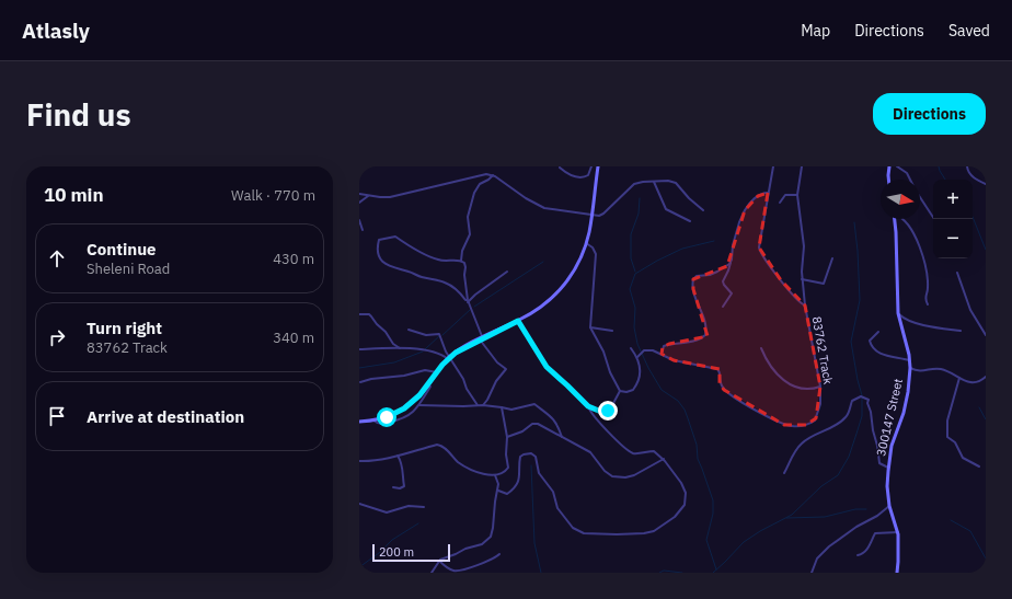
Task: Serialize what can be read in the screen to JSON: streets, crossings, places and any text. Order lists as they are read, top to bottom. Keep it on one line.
{"streets":{"street":["83762 Track","300147 Street"]},"scale_bar":"200 m","north":"right","page":{"header":"Atlasly","nav":["Map","Directions","Saved"],"buttons":"Directions","title":"Find us","heading":["10 min","Walk · 770 m"],"map_buttons":["+","−"],"list":[["Continue","Sheleni Road","430 m"],["Turn right","83762 Track","340 m"],"Arrive at destination"],"scale":"200 m"}}
